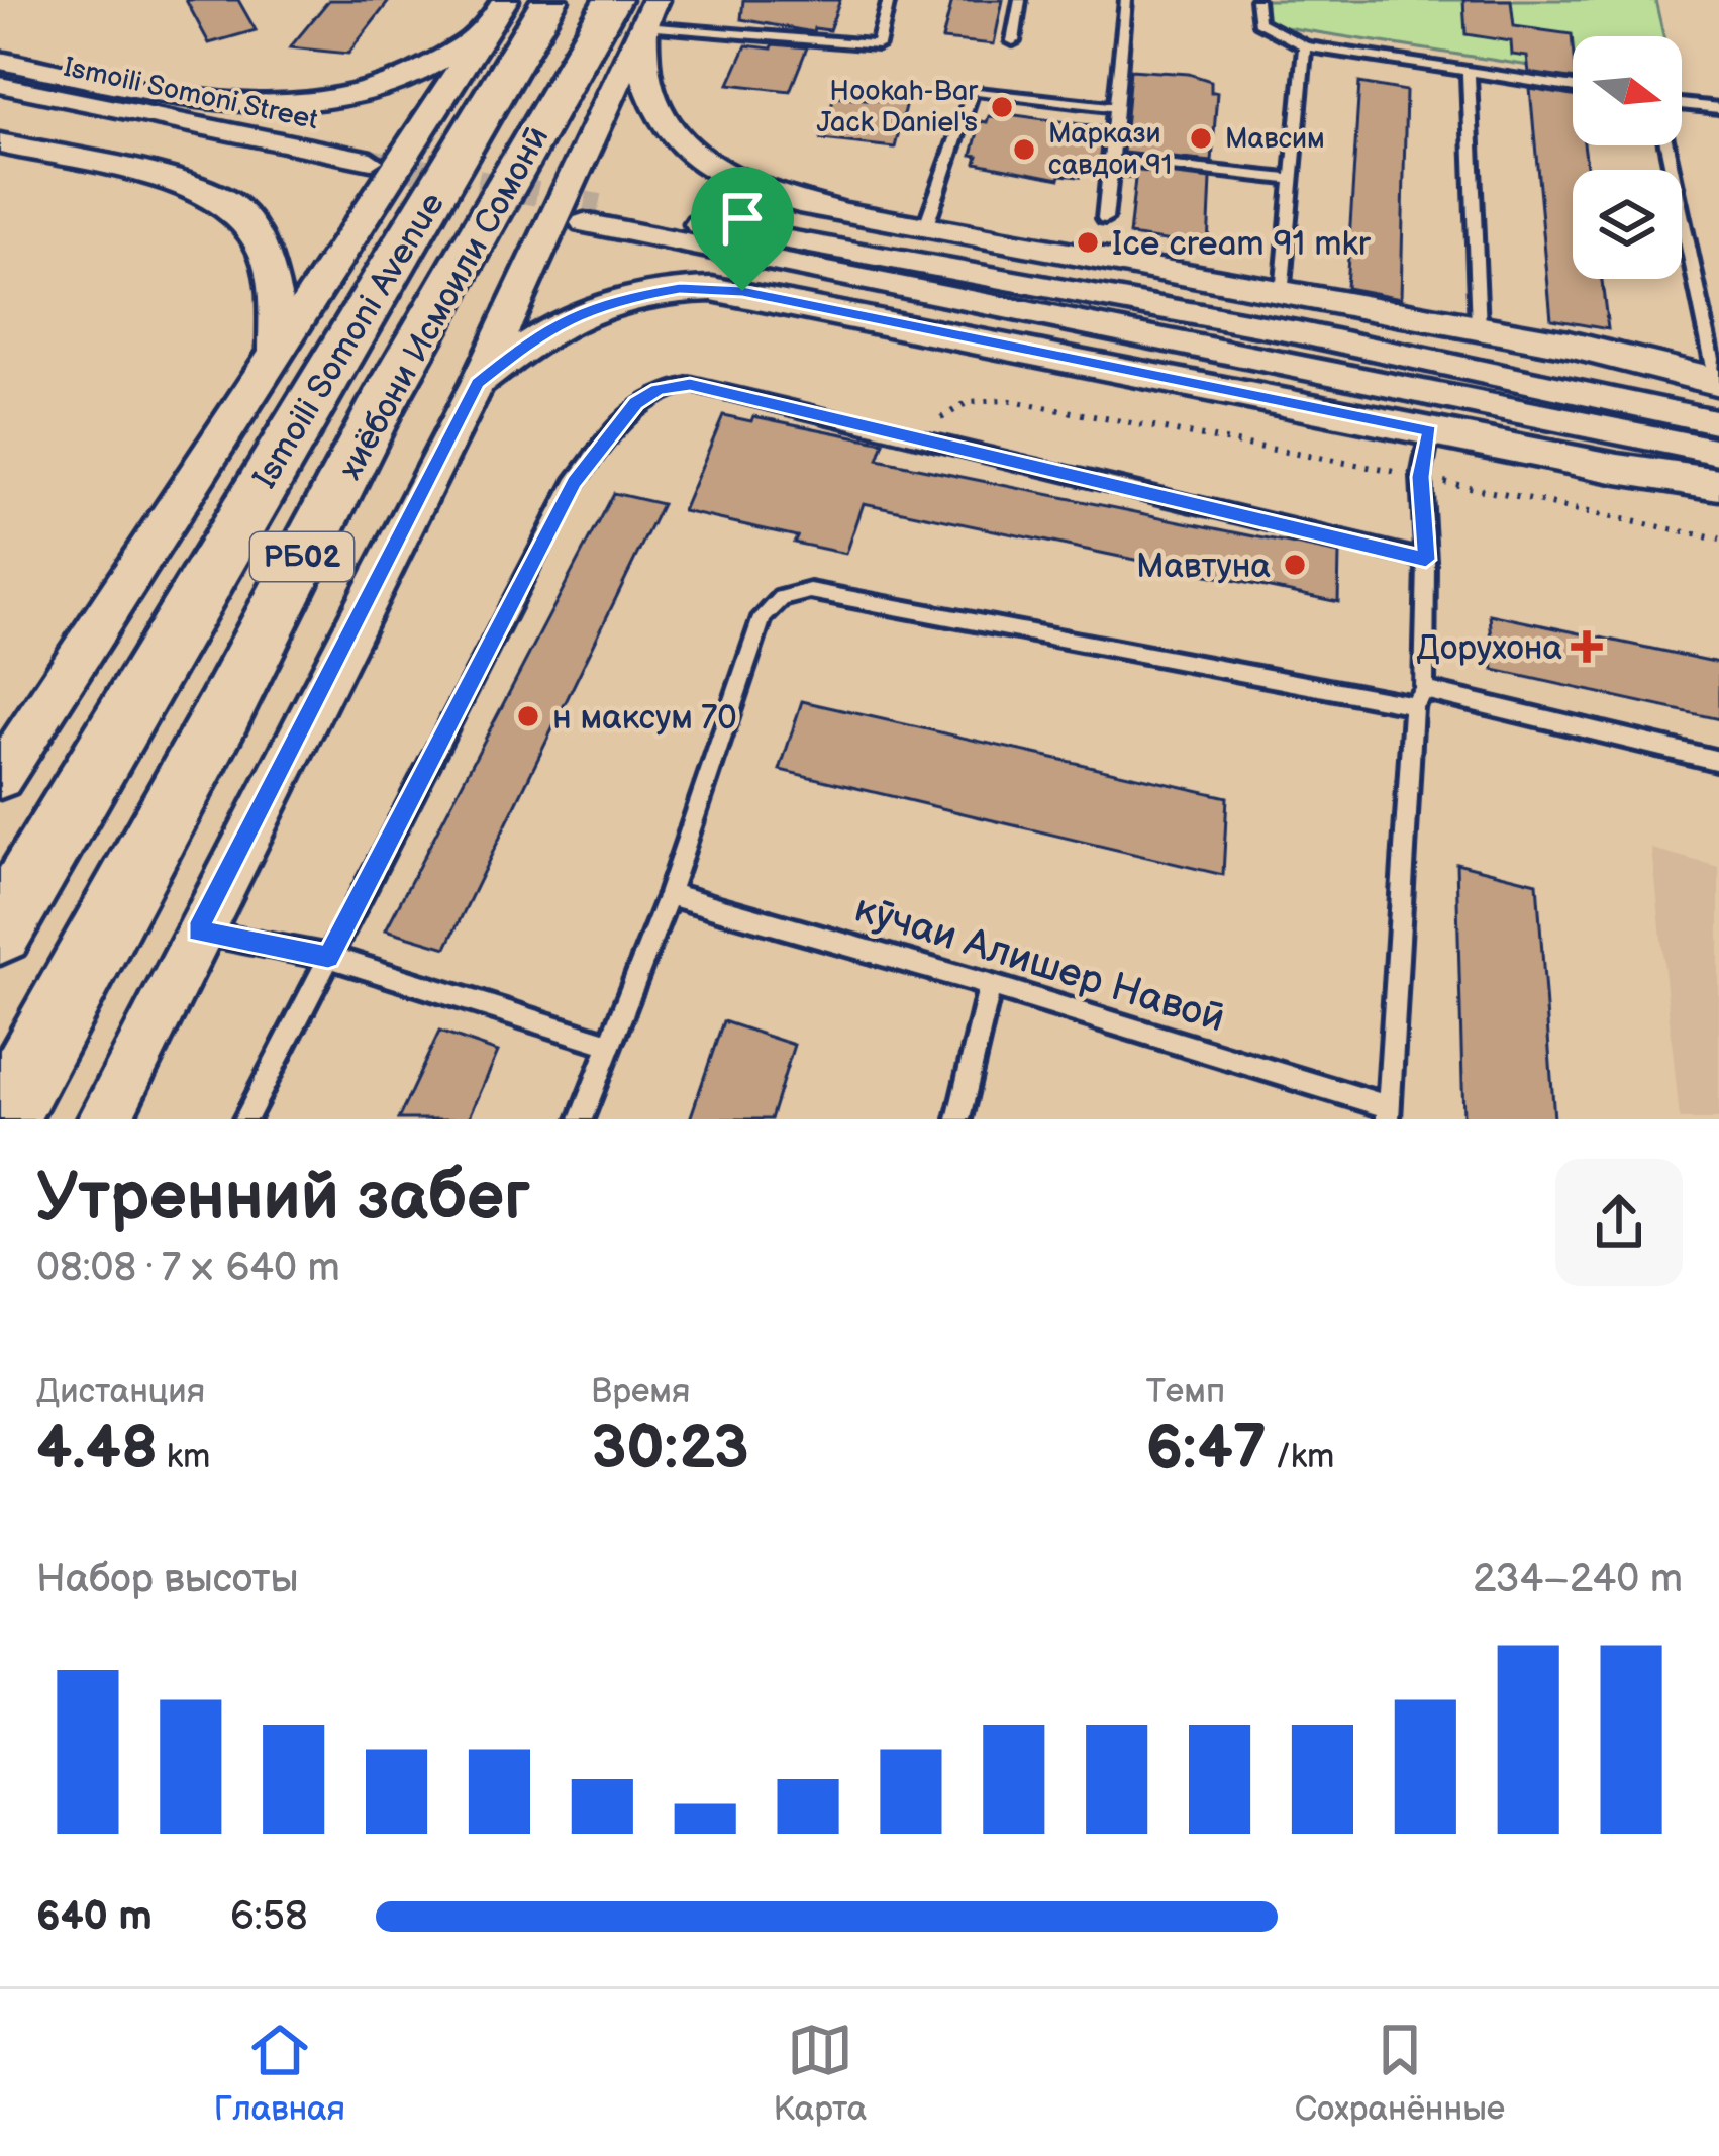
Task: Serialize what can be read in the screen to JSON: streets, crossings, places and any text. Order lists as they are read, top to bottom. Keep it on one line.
{"streets":{"highway":["хиёбони Исмоили Сомонӣ","Ismoili Somoni Avenue","РБ02"],"street":["Ismoili Somoni Street"],"lane":["кӯчаи Алишер Навоӣ"]},"places":{"other":["Hookah-Bar Jack Daniel's","Мавсим","Маркази савдои 91","Ice cream 91 mkr","Мавтуна","н максум 70"],"health":["Дорухона"]},"north":"right","page":{"heading":["Утренний забег","08:08 · 7 × 640 m"],"stats":[["Дистанция","4.48 km"],["Время","30:23"],["Темп","6:47 /km"]],"chart":["Набор высоты","234–240 m"],"list":[{"name":"640 m","note":"6:58"}],"tabs":["Главная","Карта","Сохранённые"]}}
